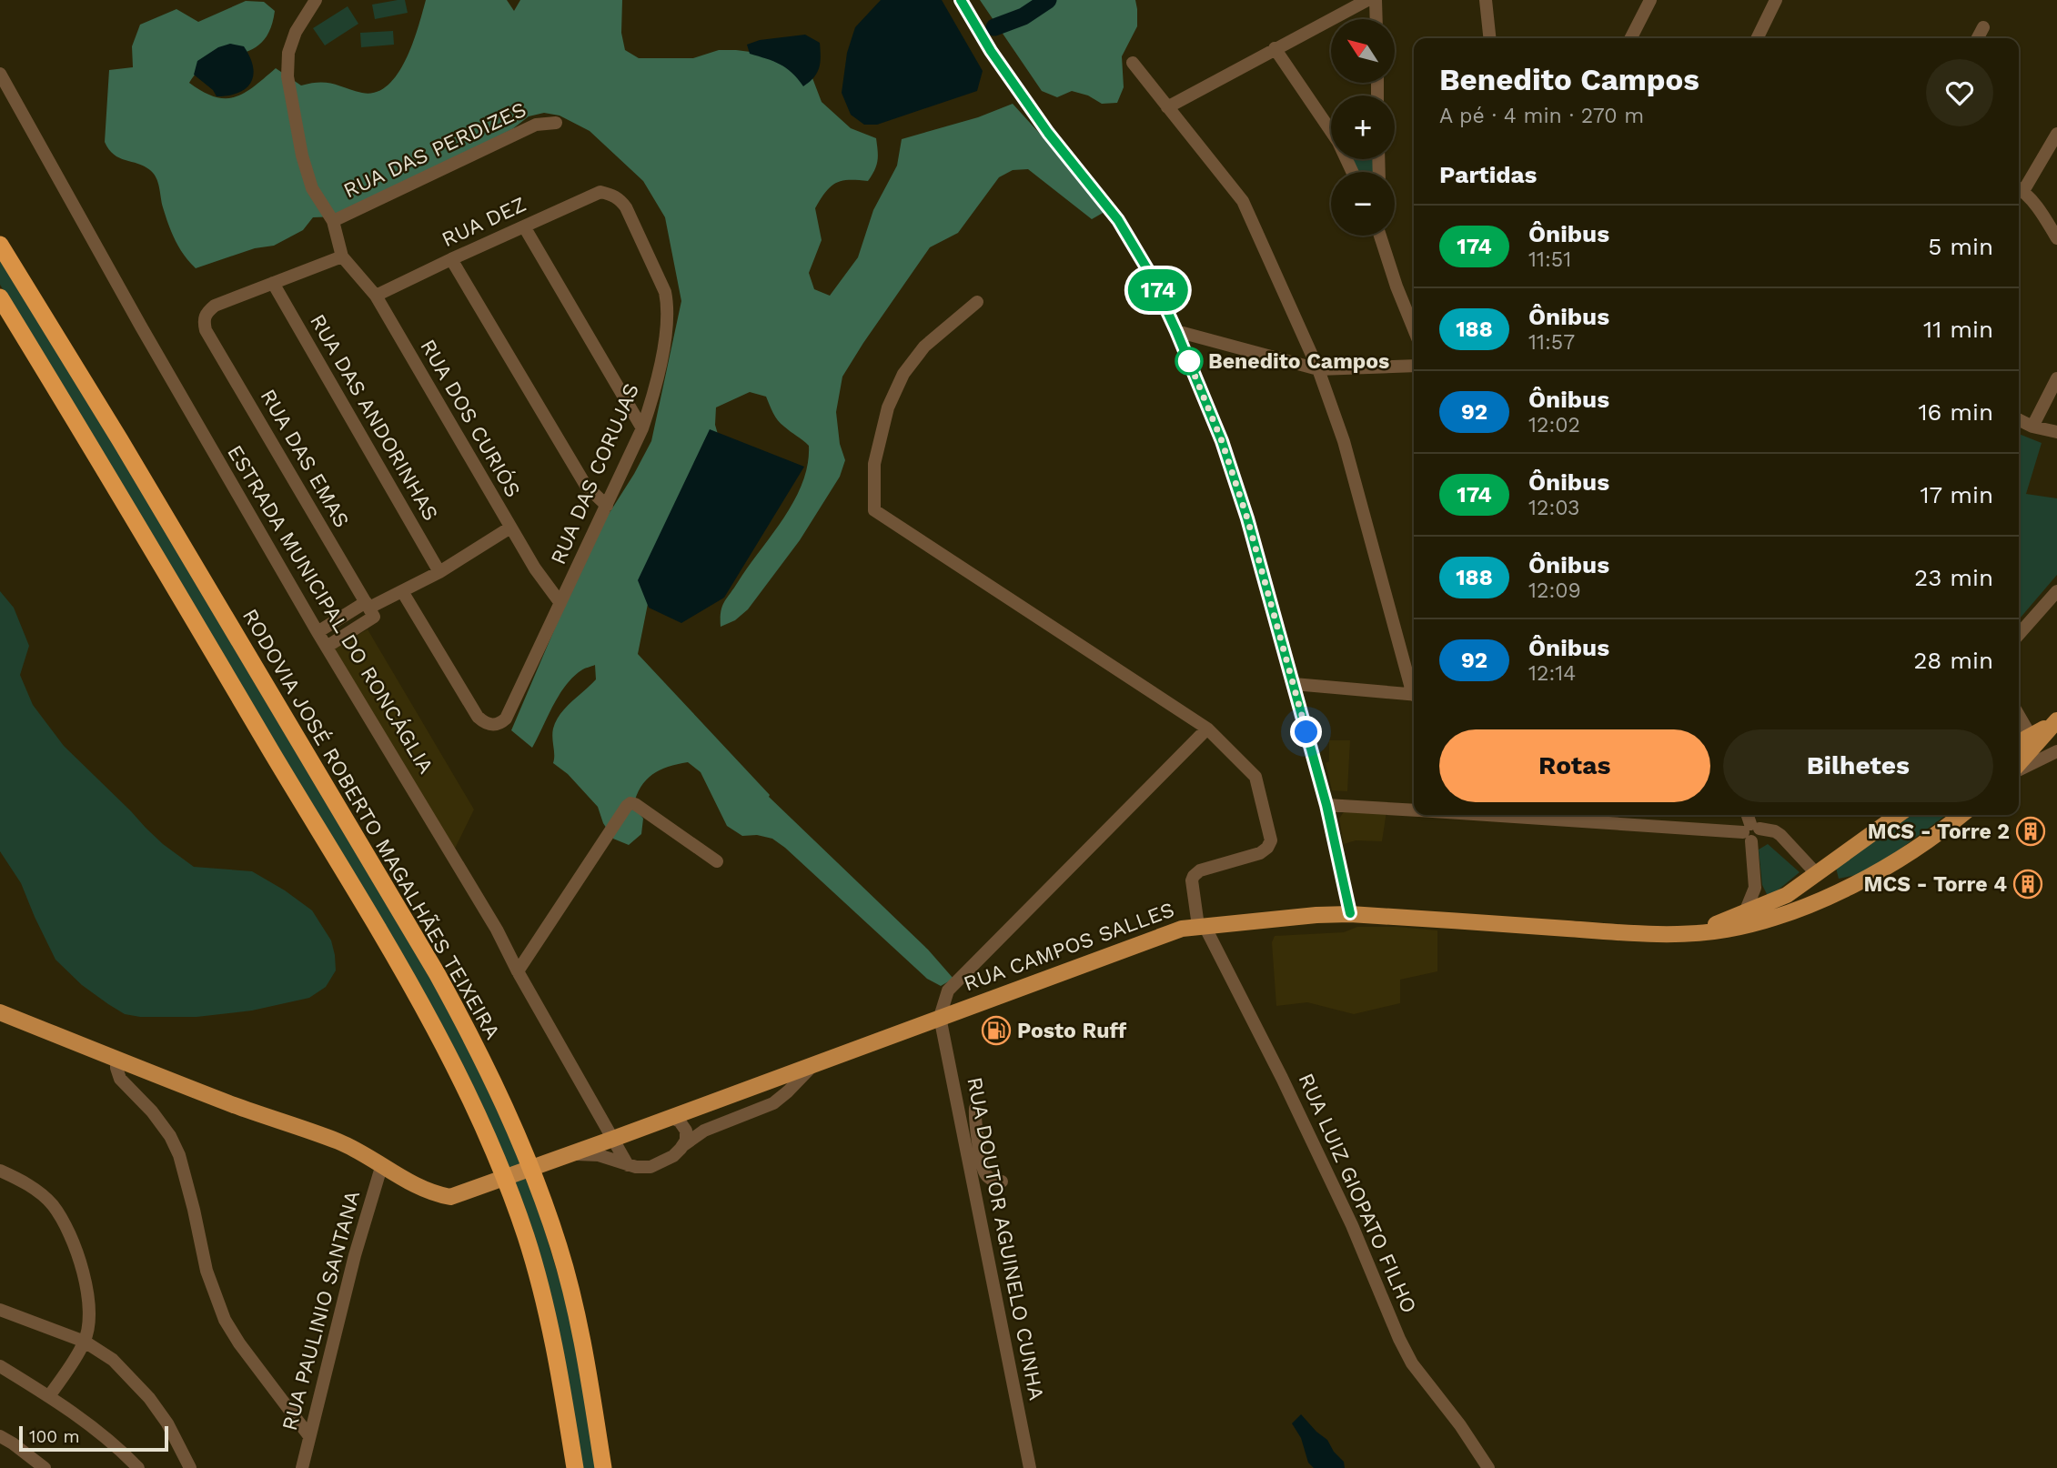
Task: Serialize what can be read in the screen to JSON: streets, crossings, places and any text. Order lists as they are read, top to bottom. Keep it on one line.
{"streets":{"highway":["RODOVIA JOSÉ ROBERTO MAGALHÃES TEIXEIRA"],"main road":["RUA CAMPOS SALLES"],"street":["RUA DAS PERDIZES","RUA DEZ","RUA DAS ANDORINHAS","RUA DOS CURIÓS","RUA DAS EMAS","RUA DAS CORUJAS","ESTRADA MUNICIPAL DO RONCÁGLIA","RUA LUIZ GIOPATO FILHO","RUA DOUTOR AGUINELO CUNHA","RUA PAULINIO SANTANA"]},"crossings":[["RUA DEZ","RUA DOS CURIÓS"],["RUA DEZ","RUA DAS CORUJAS"],["RUA DAS ANDORINHAS","RUA DAS EMAS"],["RUA DOS CURIÓS","RUA DAS CORUJAS"],["ESTRADA MUNICIPAL DO RONCÁGLIA","RUA CAMPOS SALLES"],["RUA CAMPOS SALLES","RUA LUIZ GIOPATO FILHO"],["RUA CAMPOS SALLES","RUA DOUTOR AGUINELO CUNHA"],["RUA CAMPOS SALLES","RUA PAULINIO SANTANA"]],"places":{"other":["Benedito Campos"],"building":["MCS - Torre 2","MCS - Torre 4"],"fuel station":["Posto Ruff"]},"lines":["bus line 174"],"scale_bar":"100 m","north":"top left","page":{"on_map":"174","map_buttons":["+","−"],"heading":[["Benedito Campos","A pé · 4 min · 270 m"],"Partidas"],"list":[{"mark":"174","name":"Ônibus","note":"11:51","value":"5 min"},{"mark":"188","name":"Ônibus","note":"11:57","value":"11 min"},{"mark":"92","name":"Ônibus","note":"12:02","value":"16 min"},{"mark":"174","name":"Ônibus","note":"12:03","value":"17 min"},{"mark":"188","name":"Ônibus","note":"12:09","value":"23 min"},{"mark":"92","name":"Ônibus","note":"12:14","value":"28 min"}],"buttons":["Rotas","Bilhetes"],"scale":"100 m"}}
